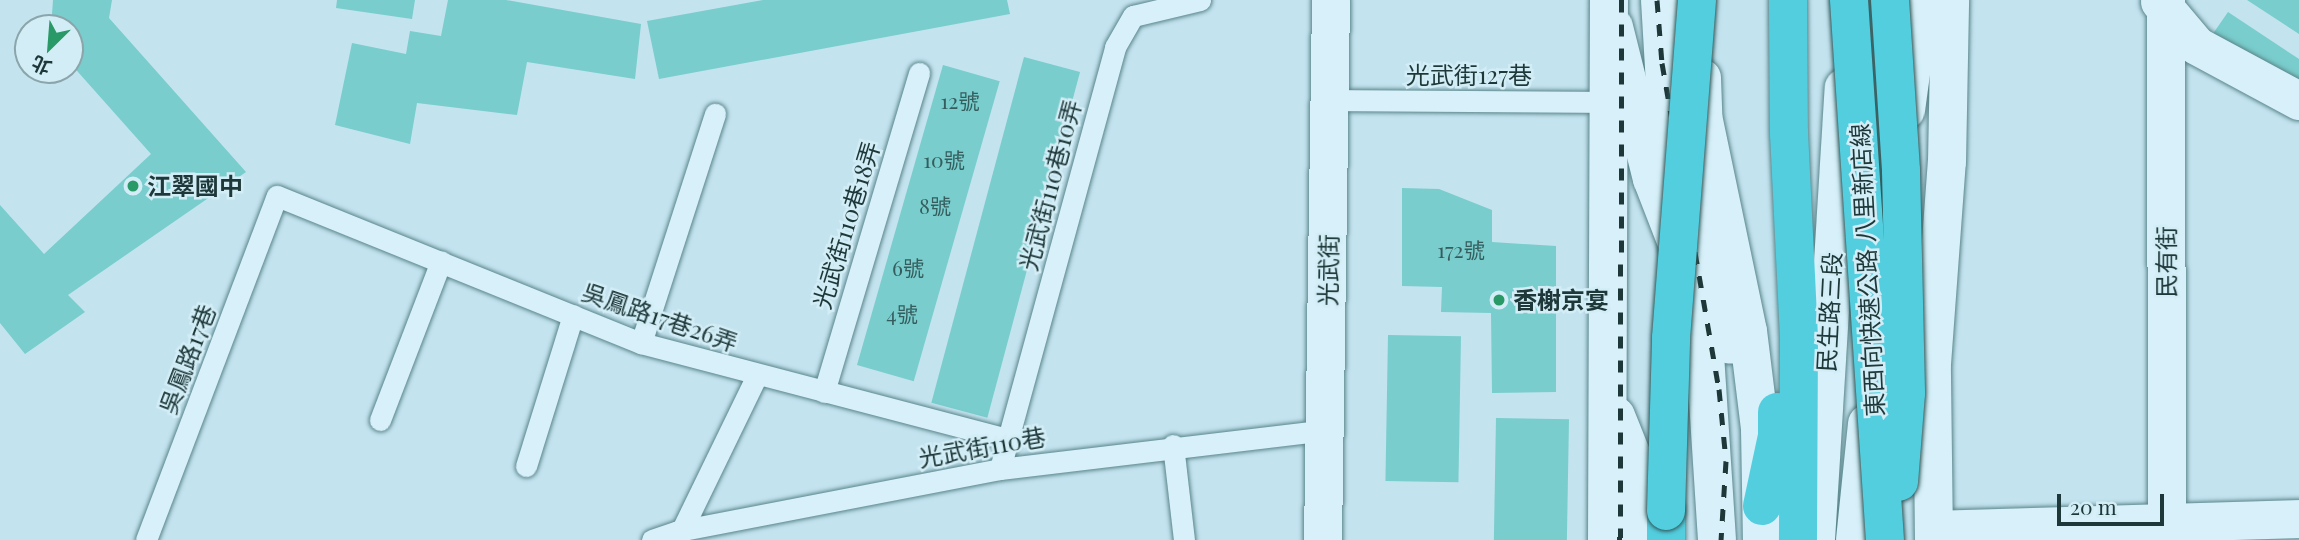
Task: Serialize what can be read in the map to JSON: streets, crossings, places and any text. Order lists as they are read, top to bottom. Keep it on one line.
{"streets":{"highway":["東西向快速公路 八里新店線"],"street":["民有街","光武街","民生路三段"],"lane":["光武街127巷","光武街110巷10弄","光武街110巷18弄","吳鳳路17巷26弄","吳鳳路17巷","光武街110巷"]},"crossings":[["光武街127巷","光武街"],["光武街110巷10弄","吳鳳路17巷26弄"],["光武街110巷18弄","吳鳳路17巷26弄"],["光武街","光武街110巷"],["東西向快速公路 八里新店線","民生路三段"],["吳鳳路17巷26弄","吳鳳路17巷"]],"places":["江翠國中","香榭京宴"],"house_numbers":["12號","10號","8號","172號","6號","4號"],"scale_bar":"20 m","north":"bottom left"}
